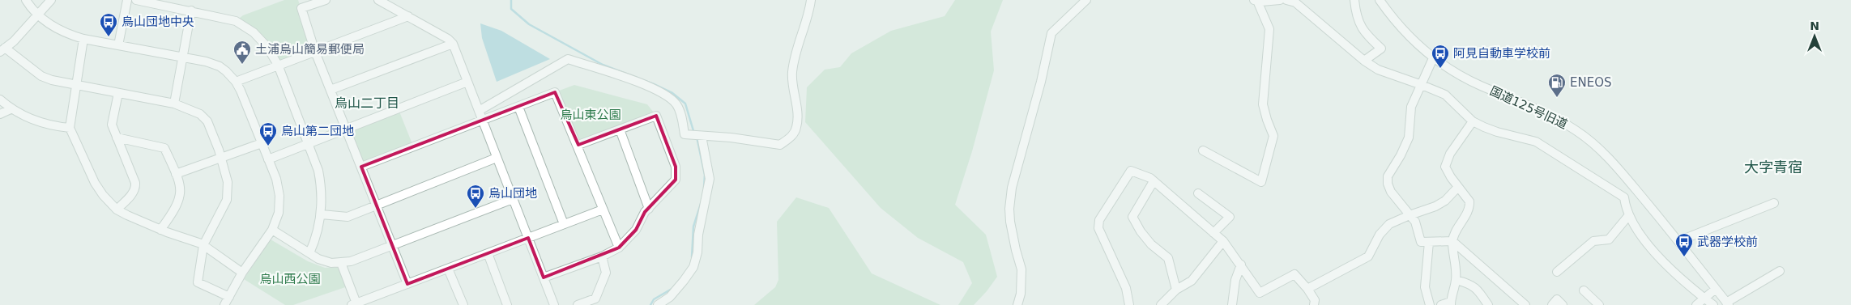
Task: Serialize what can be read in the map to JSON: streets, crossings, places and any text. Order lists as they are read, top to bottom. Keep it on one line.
{"streets":{"street":["国道125号旧道"]},"districts":["烏山二丁目","大字青宿"],"parks":["烏山東公園","烏山西公園"],"places":{"bus stop":["烏山団地中央","阿見自動車学校前","烏山第二団地","烏山団地","武器学校前"],"public building":["土浦烏山簡易郵便局"],"fuel station":["ENEOS"]},"north":"top"}
